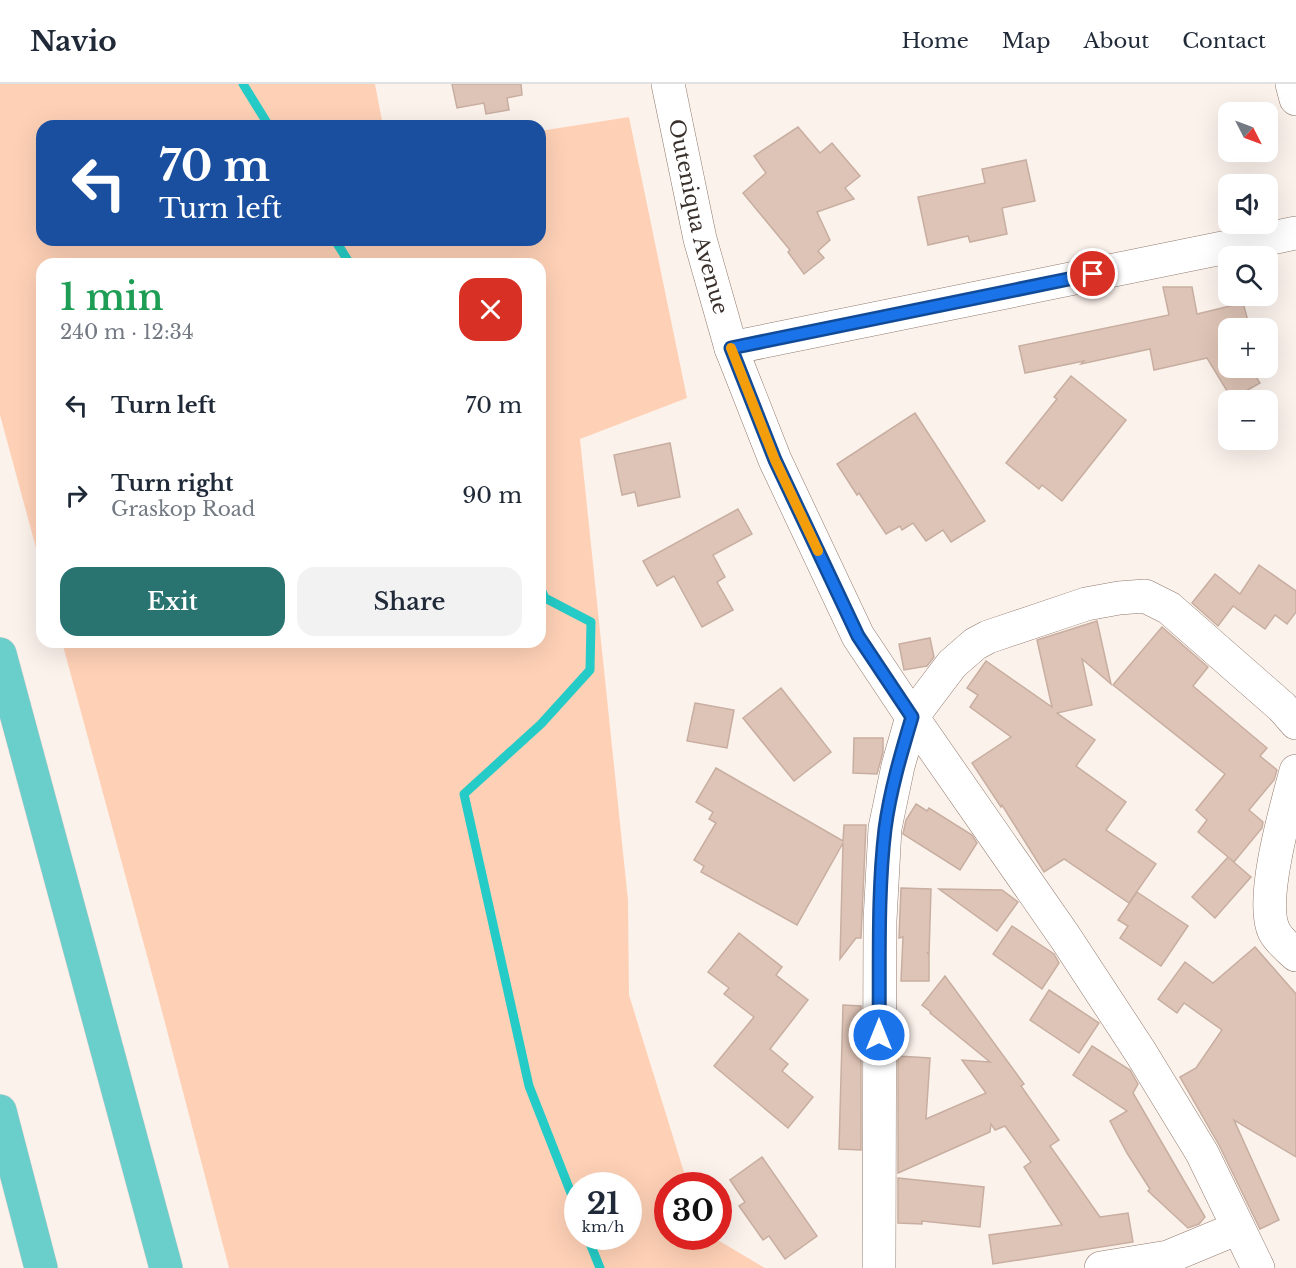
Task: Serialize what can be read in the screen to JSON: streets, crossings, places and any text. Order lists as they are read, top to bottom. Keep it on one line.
{"streets":{"street":["Outeniqua Avenue"]},"north":"bottom right","page":{"header":"Navio","nav":["Home","Map","About","Contact"],"map_buttons":["+","−"],"turn":["70 m","Turn left"],"heading":["1 min","240 m · 12:34"],"list":[{"name":"Turn left","value":"70 m"},{"name":"Turn right","note":"Graskop Road","value":"90 m"}],"buttons":["Exit","Share"],"speed":"21 km/h","limit":"30"}}
